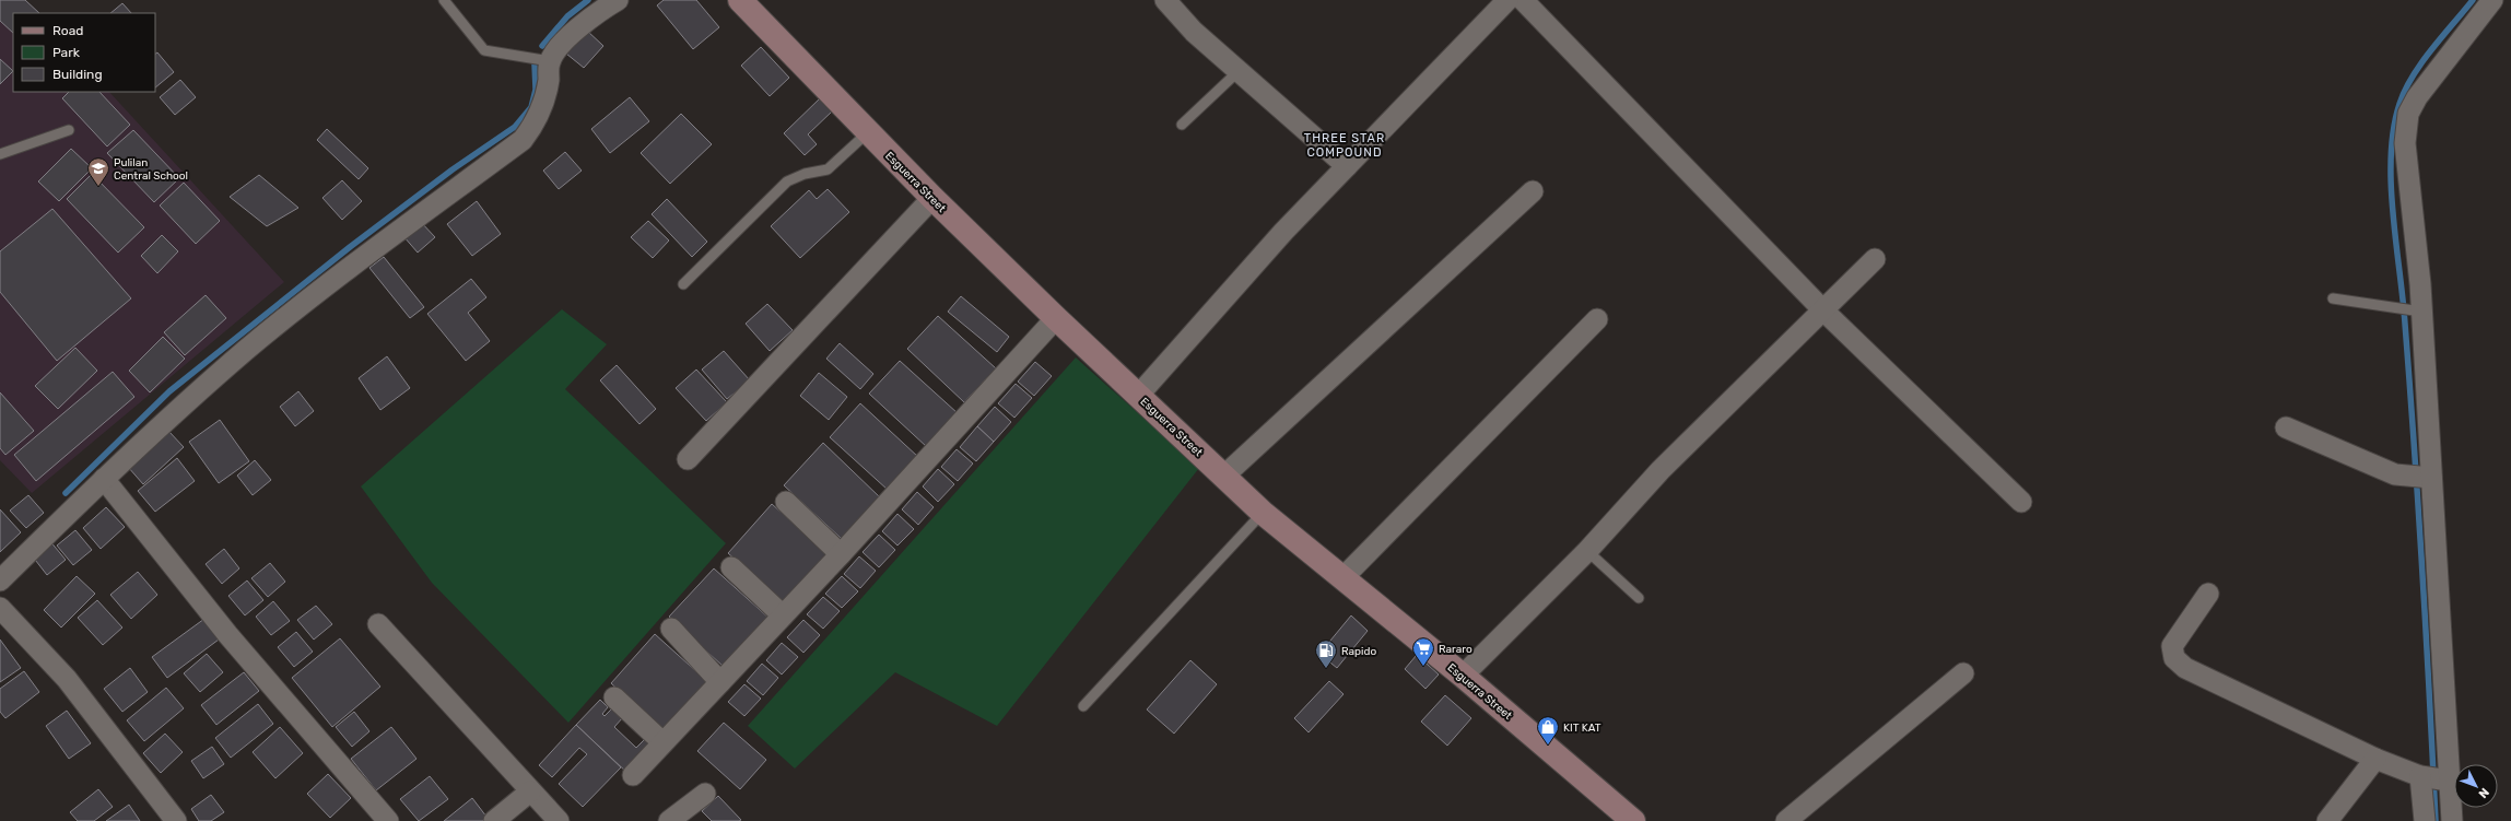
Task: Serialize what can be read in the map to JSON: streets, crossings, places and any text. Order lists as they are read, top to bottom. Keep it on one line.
{"streets":{"main road":["Esguerra Street"]},"districts":["THREE STAR COMPOUND"],"places":{"school or university":["Pulilan Central School"],"supermarket":["Rararo"],"fuel station":["Rapido"],"shop":["KIT KAT"]},"legend":["Road","Park","Building"],"north":"bottom right"}
